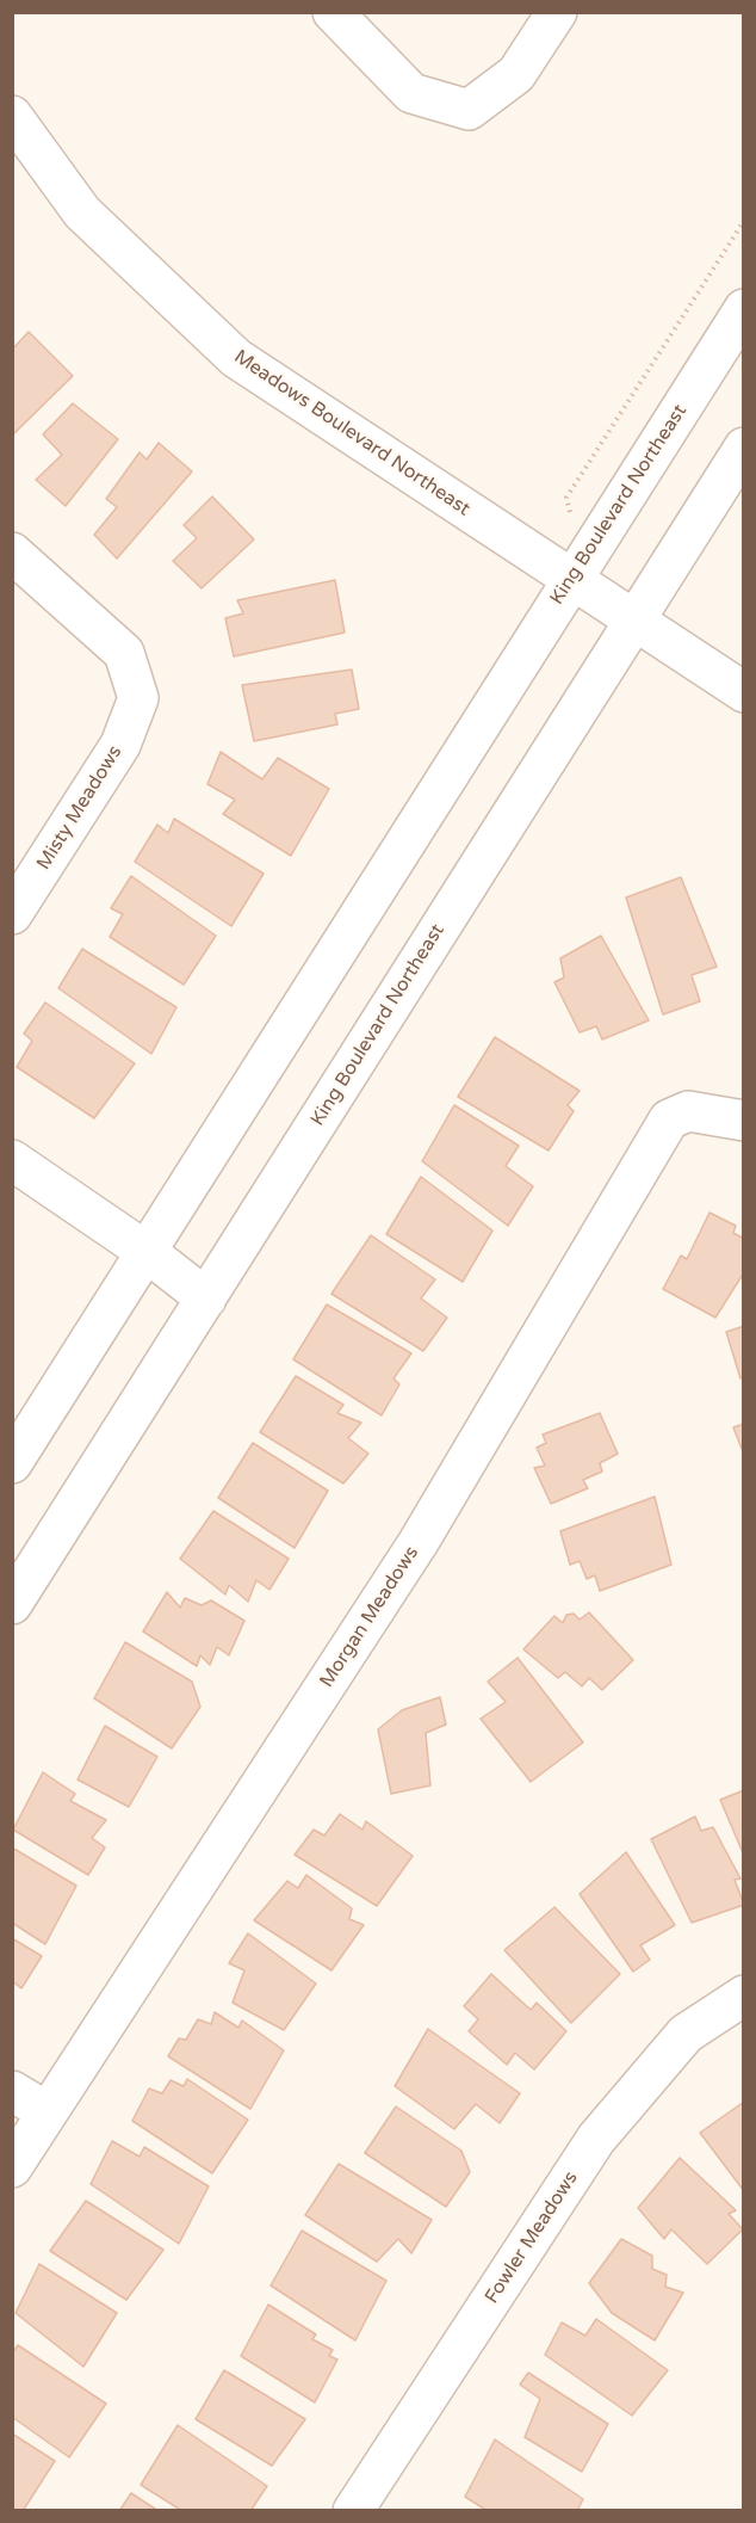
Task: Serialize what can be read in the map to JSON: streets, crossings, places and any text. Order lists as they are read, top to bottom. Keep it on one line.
{"streets":{"street":["Meadows Boulevard Northeast","King Boulevard Northeast","Misty Meadows","Morgan Meadows","Fowler Meadows"]},"crossings":[["Meadows Boulevard Northeast","King Boulevard Northeast"]]}
